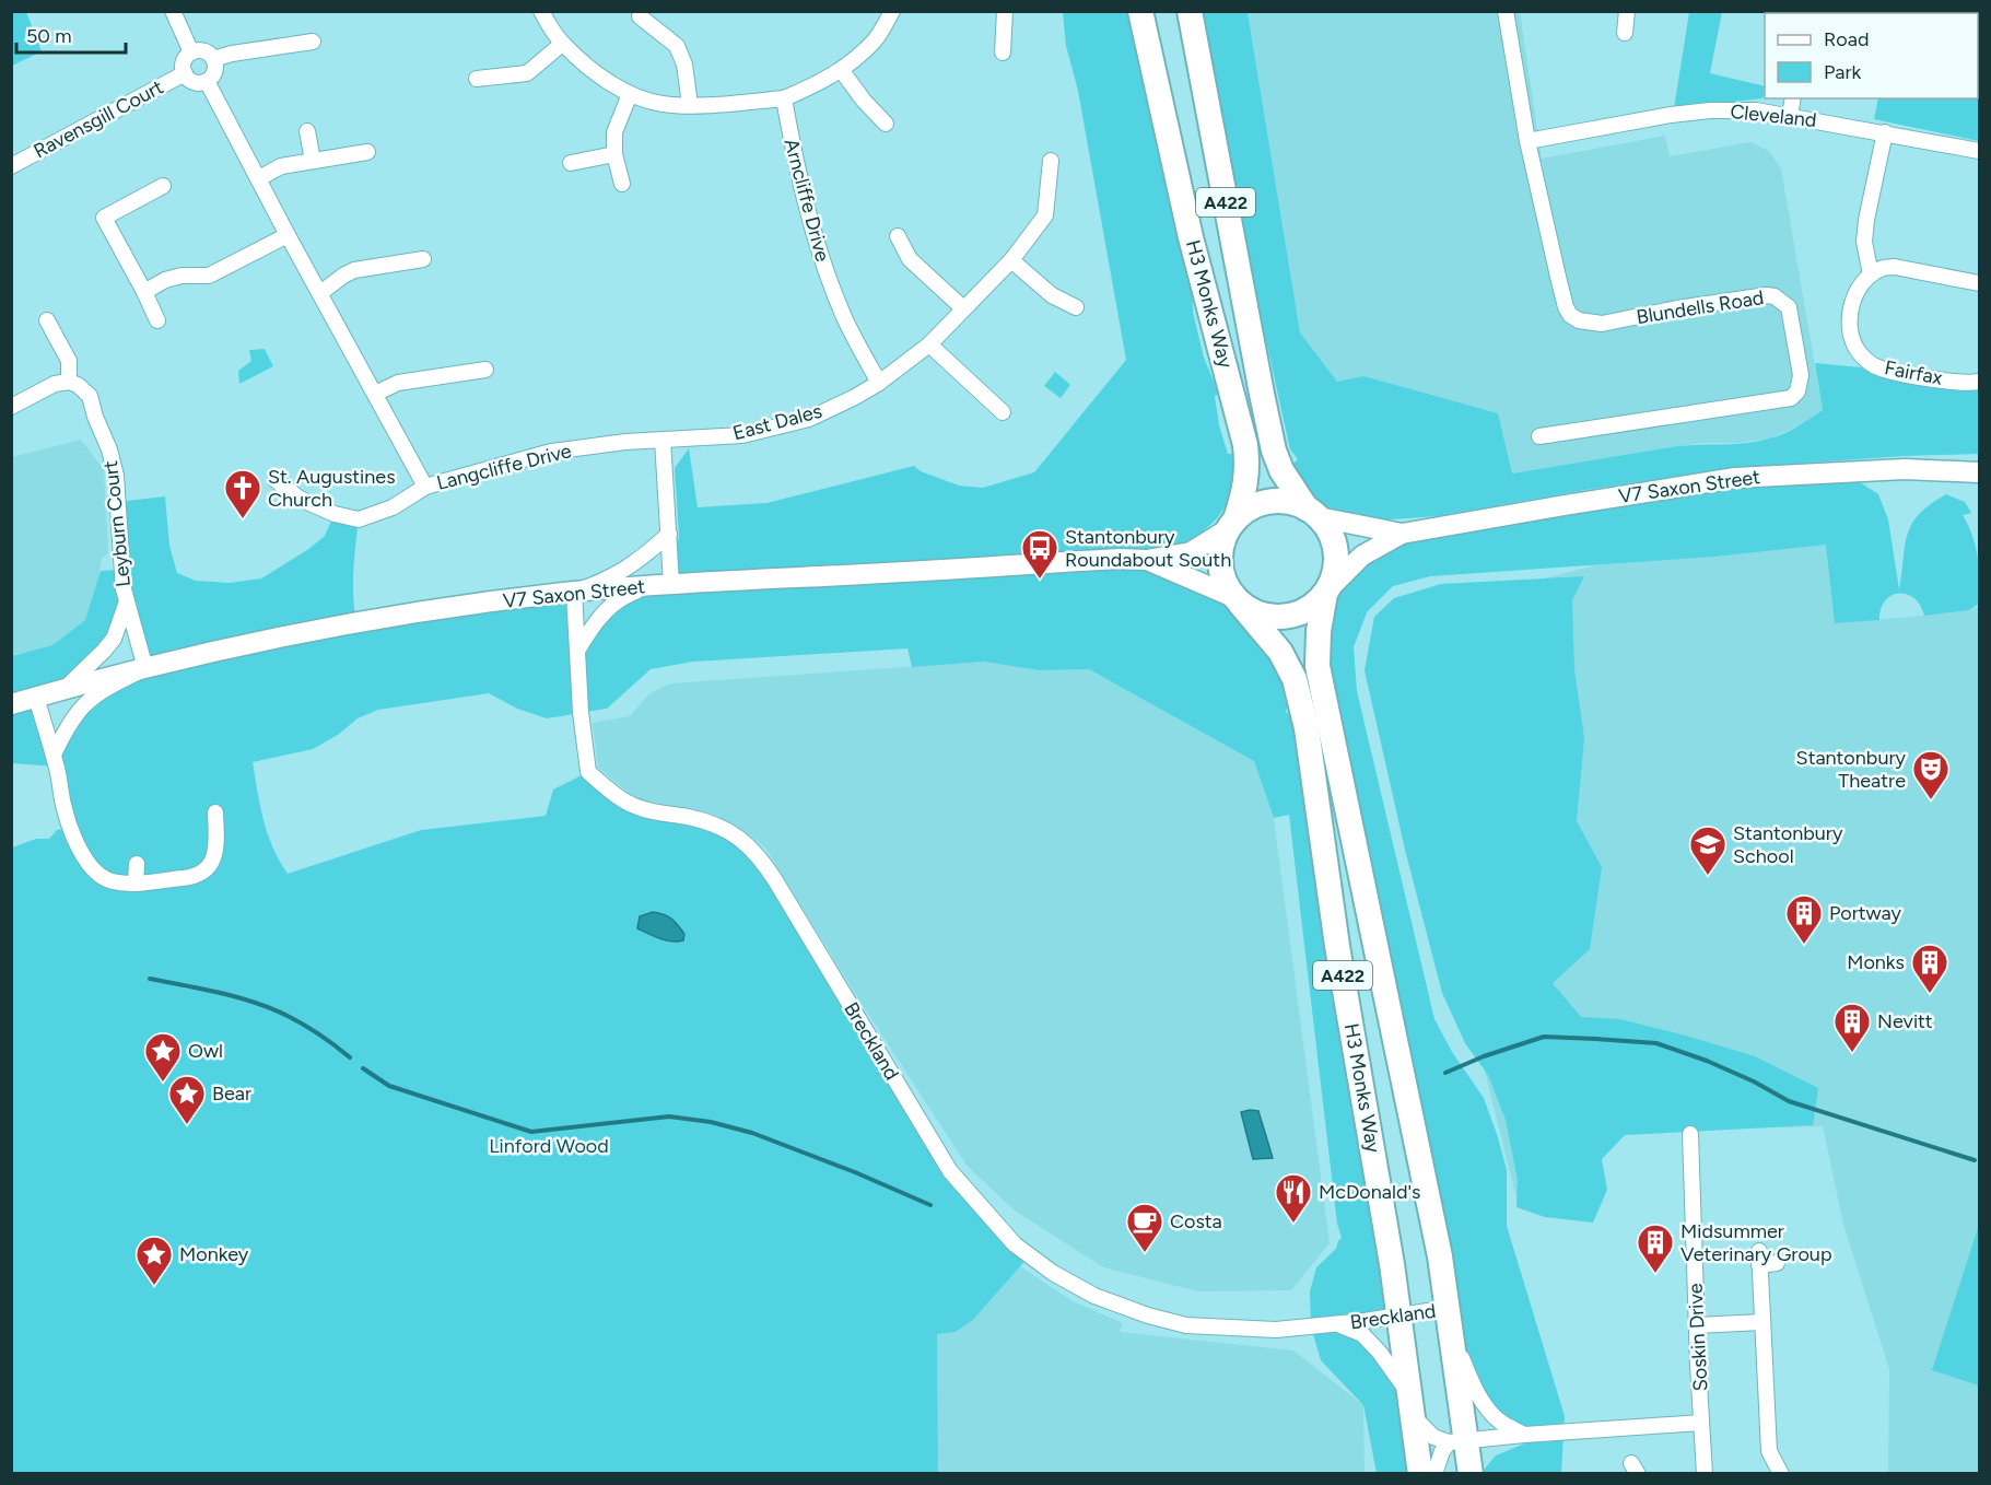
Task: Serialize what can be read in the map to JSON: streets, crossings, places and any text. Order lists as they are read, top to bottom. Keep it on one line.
{"streets":{"main road":["A422","H3 Monks Way"],"street":["Cleveland","Ravensgill Court","Arncliffe Drive","Blundells Road","Fairfax","East Dales","Langcliffe Drive","V7 Saxon Street","Leyburn Court","Breckland","Soskin Drive"]},"crossings":[["Cleveland","Blundells Road"],["Ravensgill Court","Langcliffe Drive"],["Arncliffe Drive","East Dales"],["A422","H3 Monks Way"],["A422","V7 Saxon Street"],["H3 Monks Way","V7 Saxon Street"],["H3 Monks Way","Breckland"],["East Dales","Langcliffe Drive"],["V7 Saxon Street","Leyburn Court"],["V7 Saxon Street","Breckland"]],"parks":["Linford Wood"],"places":{"church":["St. Augustines Church"],"bus stop":["Stantonbury Roundabout South"],"theatre":["Stantonbury Theatre"],"school or university":["Stantonbury School"],"building":["Portway","Monks","Nevitt","Midsummer Veterinary Group"],"place":["Owl","Bear","Monkey"],"restaurant":["McDonald's"],"cafe":["Costa"]},"legend":["Road","Park"],"scale_bar":"50 m"}
